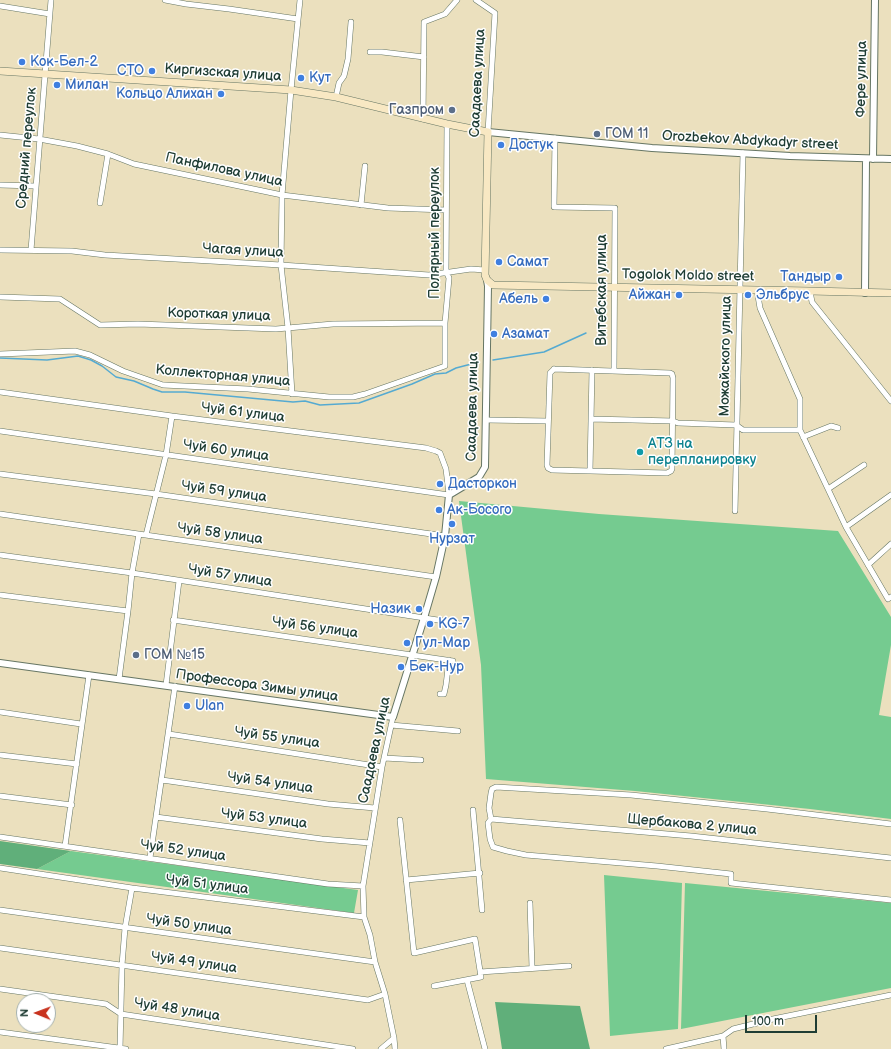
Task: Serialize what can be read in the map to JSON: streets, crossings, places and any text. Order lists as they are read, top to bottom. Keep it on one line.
{"streets":{"main road":["Киргизская улица","Саадаева улица","Togolok Moldo street"],"street":["Фере улица","Orozbekov Abdykadyr street","Средний переулок","Панфилова улица","Полярный переулок","Чагая улица","Витебская улица","Короткая улица","Можайского улица","Коллекторная улица","Чуй 61 улица","Чуй 60 улица","Чуй 59 улица","Чуй 58 улица","Чуй 57 улица","Чуй 56 улица","Профессора Зимы улица","Чуй 55 улица","Чуй 54 улица","Чуй 53 улица","Щербакова 2 улица","Чуй 52 улица","Чуй 51 улица","Чуй 50 улица","Чуй 49 улица","Чуй 48 улица"]},"crossings":[["Киргизская улица","Саадаева улица"],["Киргизская улица","Orozbekov Abdykadyr street"],["Киргизская улица","Средний переулок"],["Киргизская улица","Полярный переулок"],["Фере улица","Orozbekov Abdykadyr street"],["Саадаева улица","Orozbekov Abdykadyr street"],["Саадаева улица","Чагая улица"],["Саадаева улица","Togolok Moldo street"],["Саадаева улица","Чуй 61 улица"],["Саадаева улица","Чуй 60 улица"],["Саадаева улица","Чуй 59 улица"],["Саадаева улица","Чуй 58 улица"],["Саадаева улица","Чуй 57 улица"],["Саадаева улица","Чуй 56 улица"],["Саадаева улица","Профессора Зимы улица"],["Саадаева улица","Чуй 55 улица"],["Саадаева улица","Чуй 54 улица"],["Саадаева улица","Чуй 53 улица"],["Саадаева улица","Чуй 52 улица"],["Саадаева улица","Чуй 51 улица"],["Саадаева улица","Чуй 50 улица"],["Саадаева улица","Чуй 49 улица"],["Orozbekov Abdykadyr street","Витебская улица"],["Orozbekov Abdykadyr street","Можайского улица"],["Средний переулок","Панфилова улица"],["Средний переулок","Чагая улица"],["Панфилова улица","Полярный переулок"],["Полярный переулок","Чагая улица"],["Полярный переулок","Короткая улица"],["Полярный переулок","Коллекторная улица"],["Togolok Moldo street","Витебская улица"],["Togolok Moldo street","Можайского улица"],["Чуй 61 улица","Чуй 60 улица"]],"places":["Кок-Бел-2","СТО","Кут","Милан","Кольцо Алихан","Газпром","ГОМ 11","Достук","Самат","Тандыр","Айжан","Эльбрус","Абель","Азамат","АТЗ на перепланировку","Дасторкон","Ак-Босого","Нурзат","Назик","KG-7","Гул-Мар","ГОМ №15","Бек-Нур","Ulan"],"scale_bar":"100 m","north":"left"}
